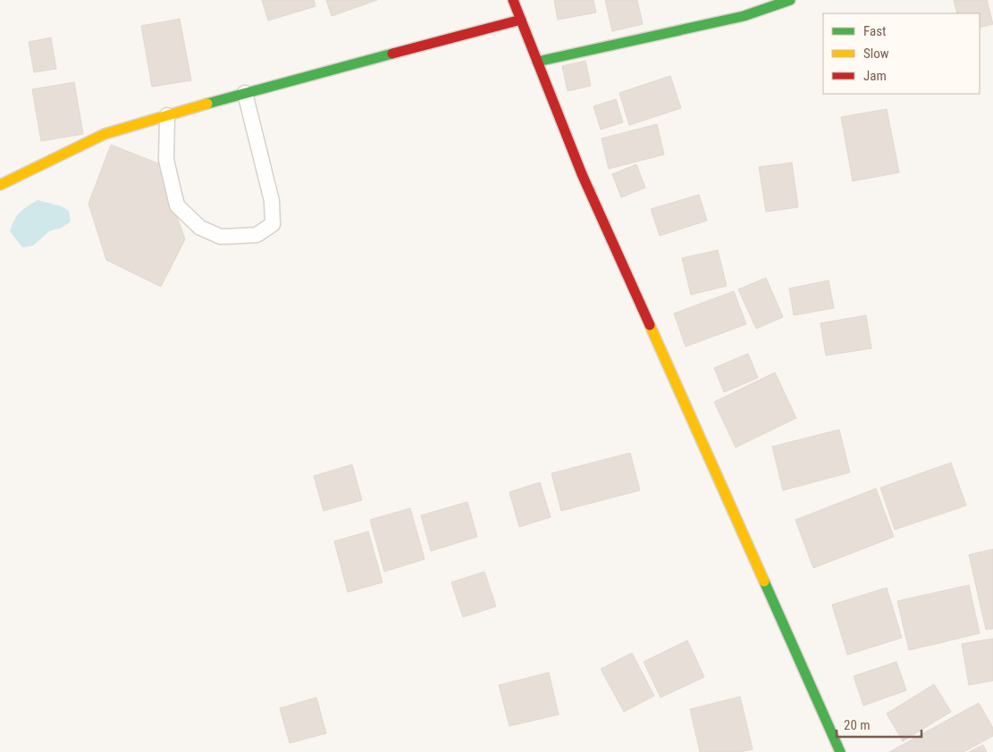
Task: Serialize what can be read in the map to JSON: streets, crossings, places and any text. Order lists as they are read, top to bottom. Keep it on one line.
{"legend":["Fast","Slow","Jam"],"scale_bar":"20 m"}
